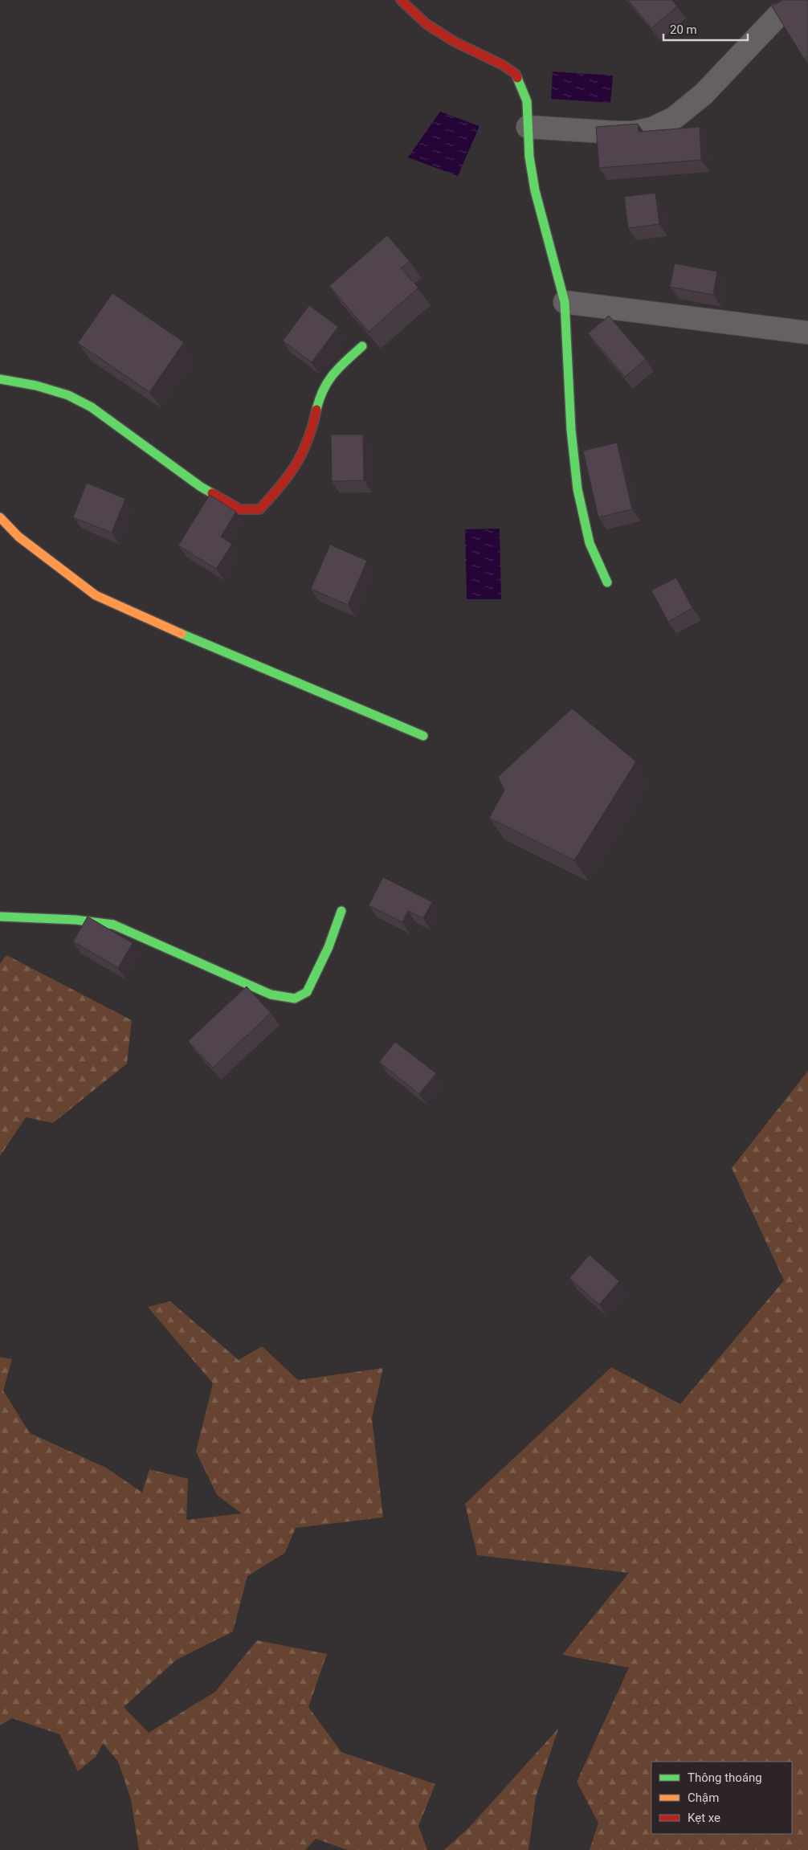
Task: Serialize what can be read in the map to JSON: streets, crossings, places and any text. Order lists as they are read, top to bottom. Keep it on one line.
{"legend":["Thông thoáng","Chậm","Kẹt xe"],"scale_bar":"20 m"}
